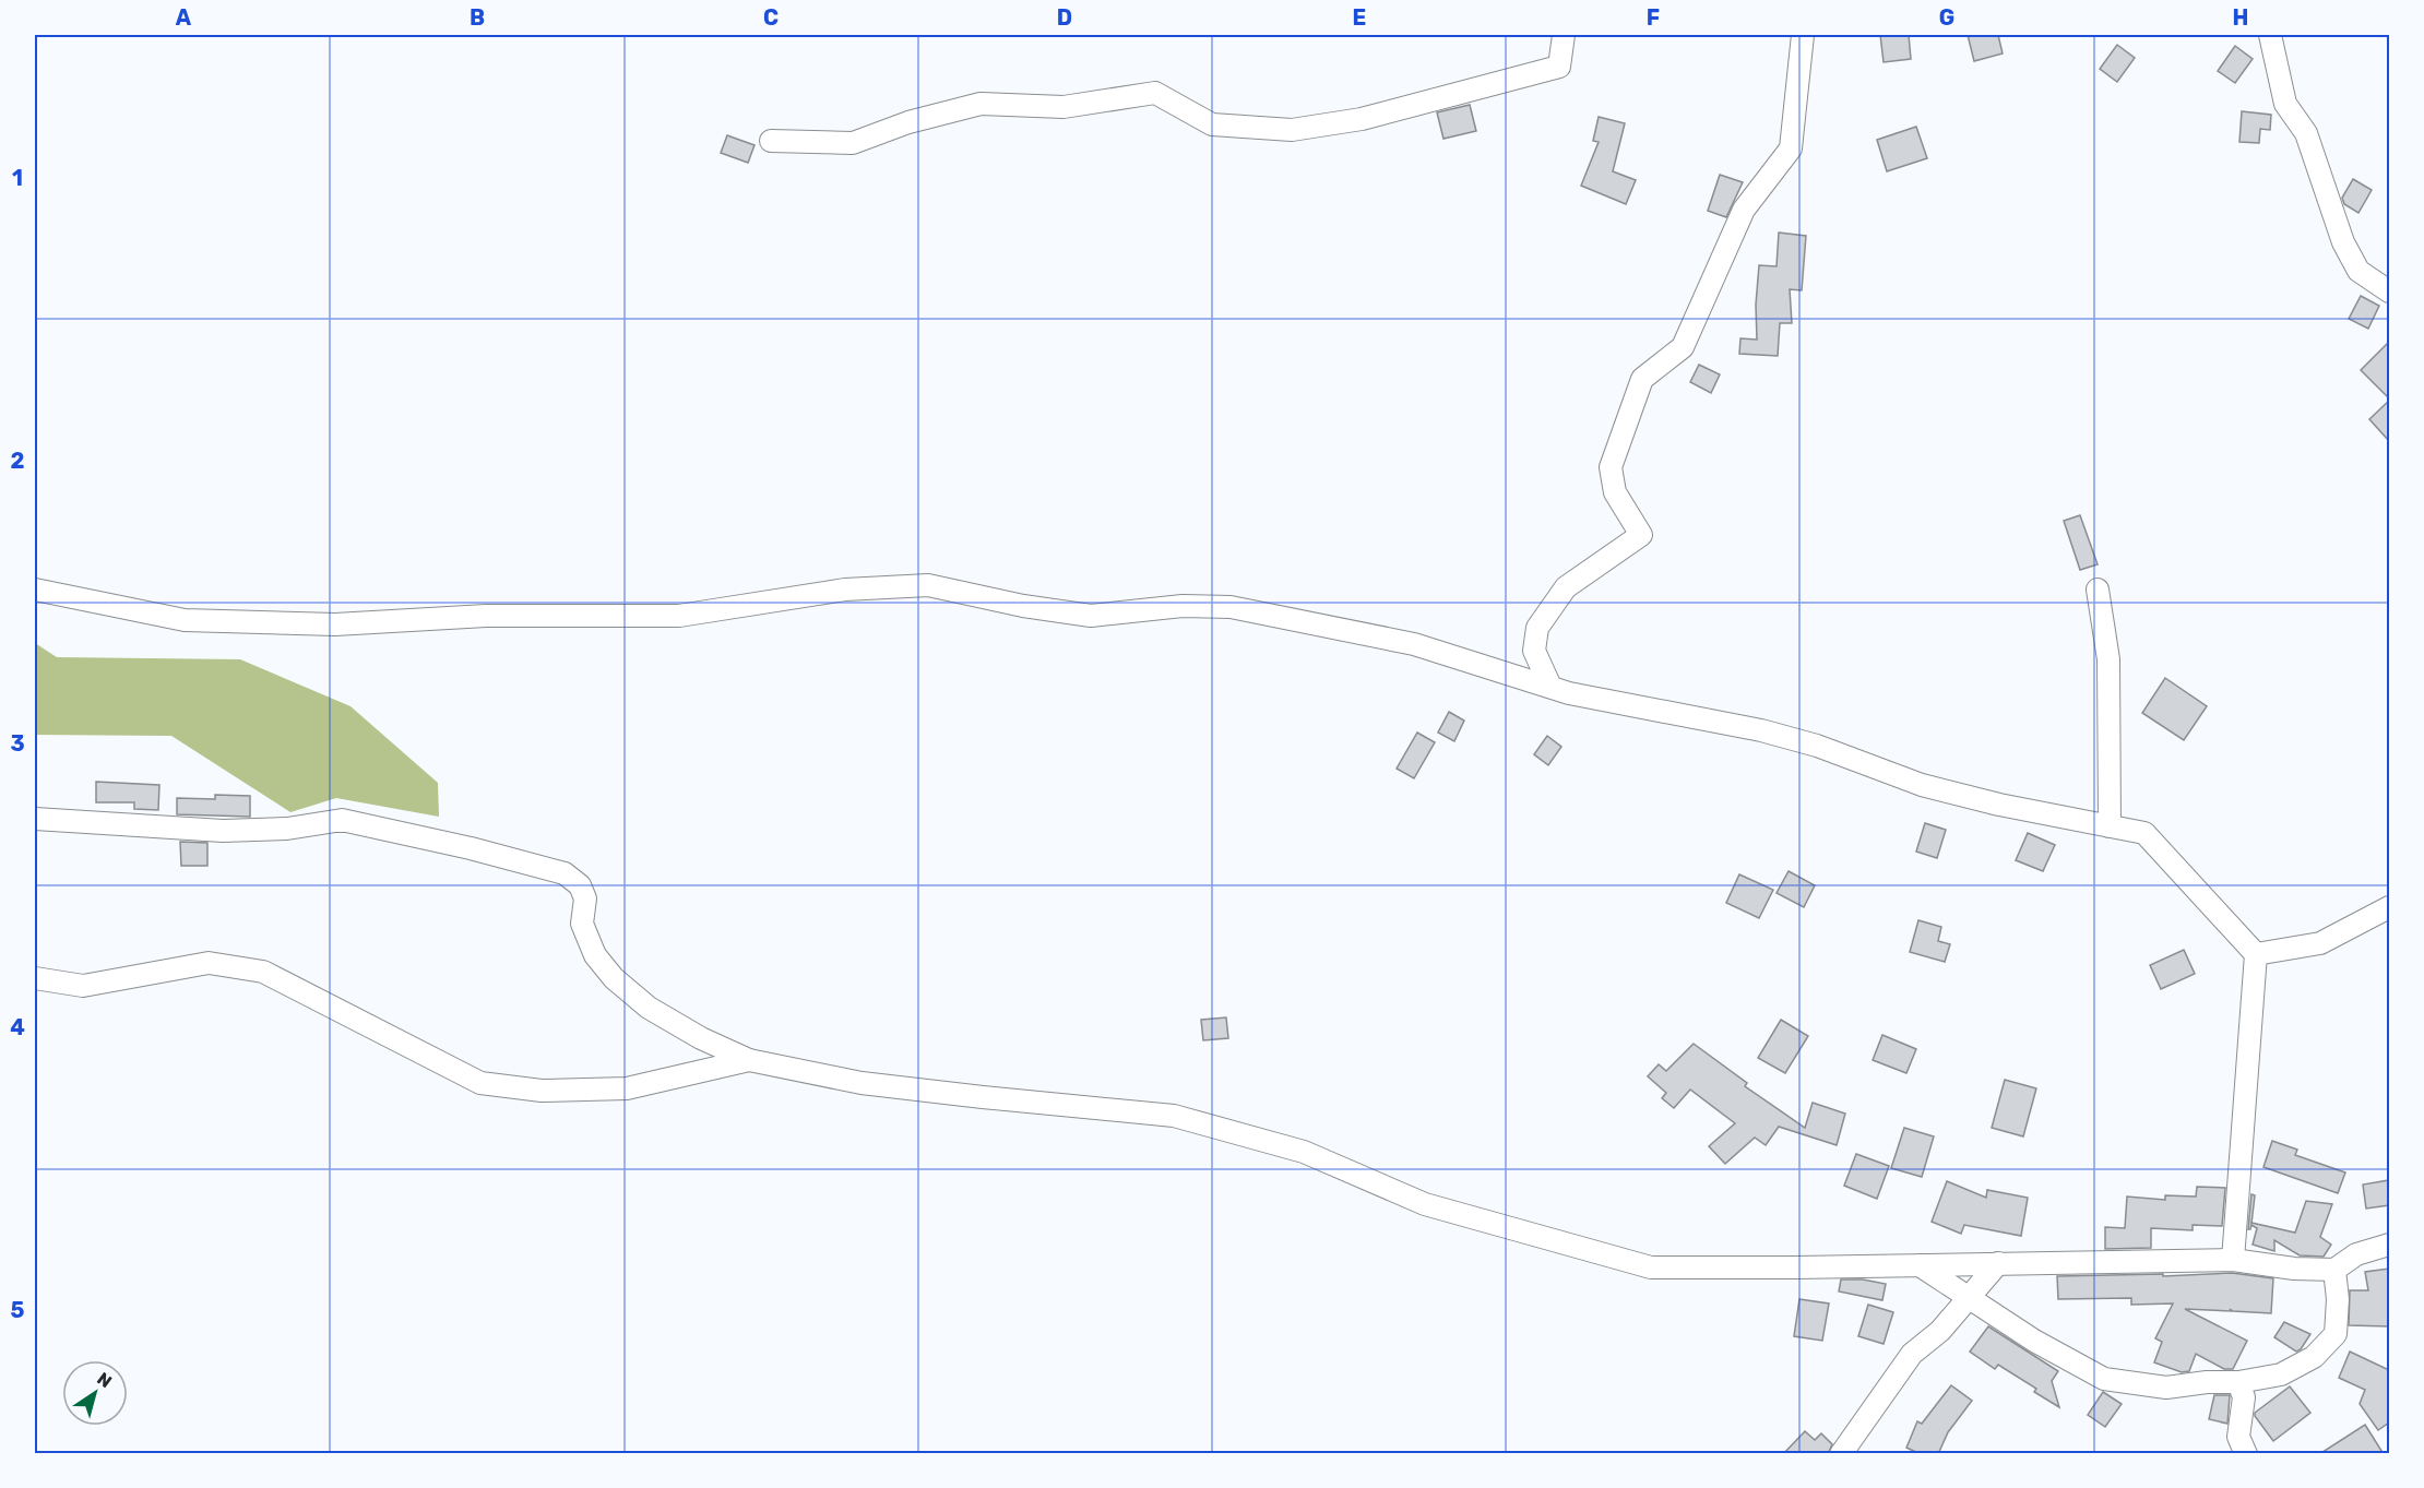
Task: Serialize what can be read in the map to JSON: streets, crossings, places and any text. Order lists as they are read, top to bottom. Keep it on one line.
{"north":"top right","grid":{"columns":["A","B","C","D","E","F","G","H"],"rows":["1","2","3","4","5"]}}
